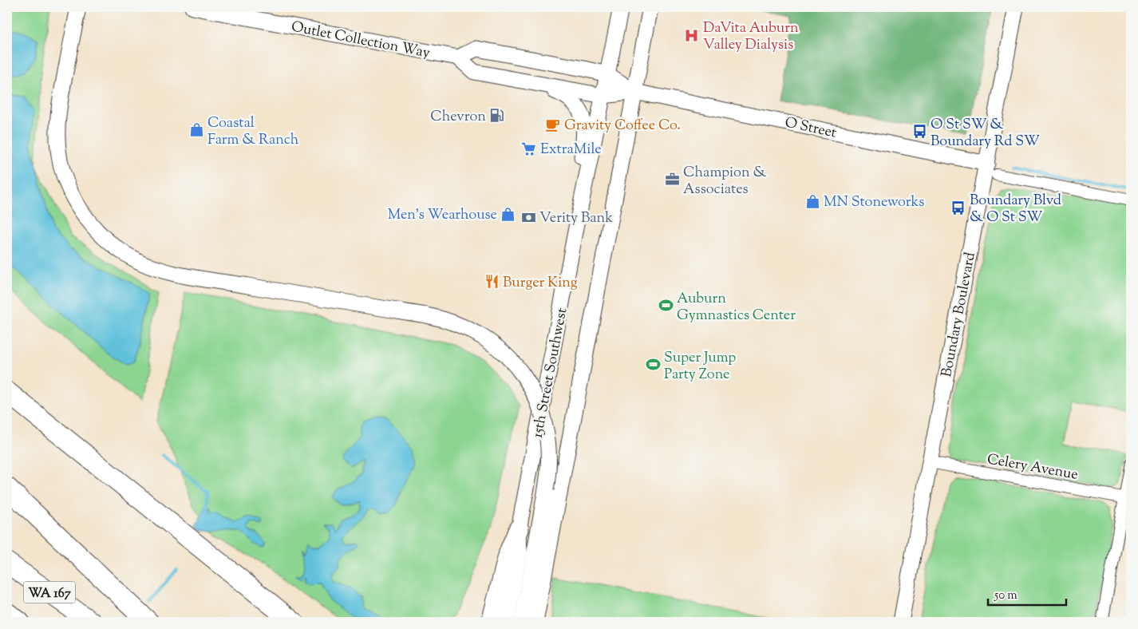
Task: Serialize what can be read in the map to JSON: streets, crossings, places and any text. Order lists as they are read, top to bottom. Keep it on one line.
{"streets":{"highway":["WA 167"],"main road":["Outlet Collection Way","O Street","Boundary Boulevard","15th Street Southwest"],"street":["Celery Avenue"]},"crossings":[["O Street","Boundary Boulevard"],["O Street","15th Street Southwest"],["Boundary Boulevard","Celery Avenue"]],"places":{"hospital":["DaVita Auburn Valley Dialysis"],"fuel station":["Chevron"],"cafe":["Gravity Coffee Co."],"shop":["Coastal Farm & Ranch","MN Stoneworks","Men's Wearhouse"],"bus stop":["O St SW & Boundary Rd SW","Boundary Blvd & O St SW"],"supermarket":["ExtraMile"],"office":["Champion & Associates"],"bank":["Verity Bank"],"restaurant":["Burger King"],"sports":["Auburn Gymnastics Center","Super Jump Party Zone"]},"scale_bar":"50 m"}
